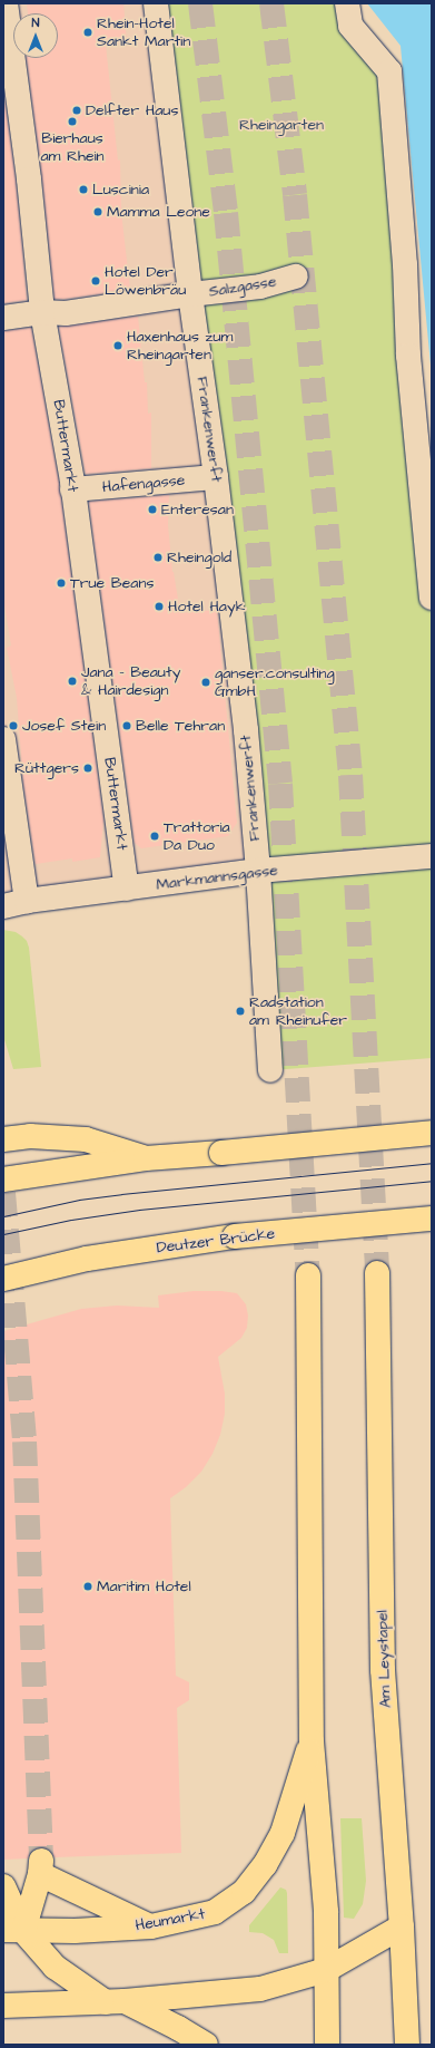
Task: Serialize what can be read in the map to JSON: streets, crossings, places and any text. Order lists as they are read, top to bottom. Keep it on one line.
{"streets":{"main road":["Deutzer Brücke","Am Leystapel","Heumarkt"],"street":["Salzgasse","Frankenwerft","Buttermarkt","Hafengasse","Markmannsgasse"]},"crossings":[["Salzgasse","Frankenwerft"],["Salzgasse","Buttermarkt"],["Frankenwerft","Hafengasse"],["Frankenwerft","Markmannsgasse"],["Buttermarkt","Hafengasse"],["Buttermarkt","Markmannsgasse"]],"parks":["Rheingarten"],"places":["Rhein-Hotel Sankt Martin","Delfter Haus","Bierhaus am Rhein","Luscinia","Mamma Leone","Hotel Der Löwenbräu","Haxenhaus zum Rheingarten","Enteresan","Rheingold","True Beans","Hotel Hayk","Jana - Beauty & Hairdesign","ganser.consulting GmbH","Josef Stein","Belle Tehran","Rüttgers","Trattoria Da Duo","Radstation am Rheinufer","Maritim Hotel"],"north":"top"}
